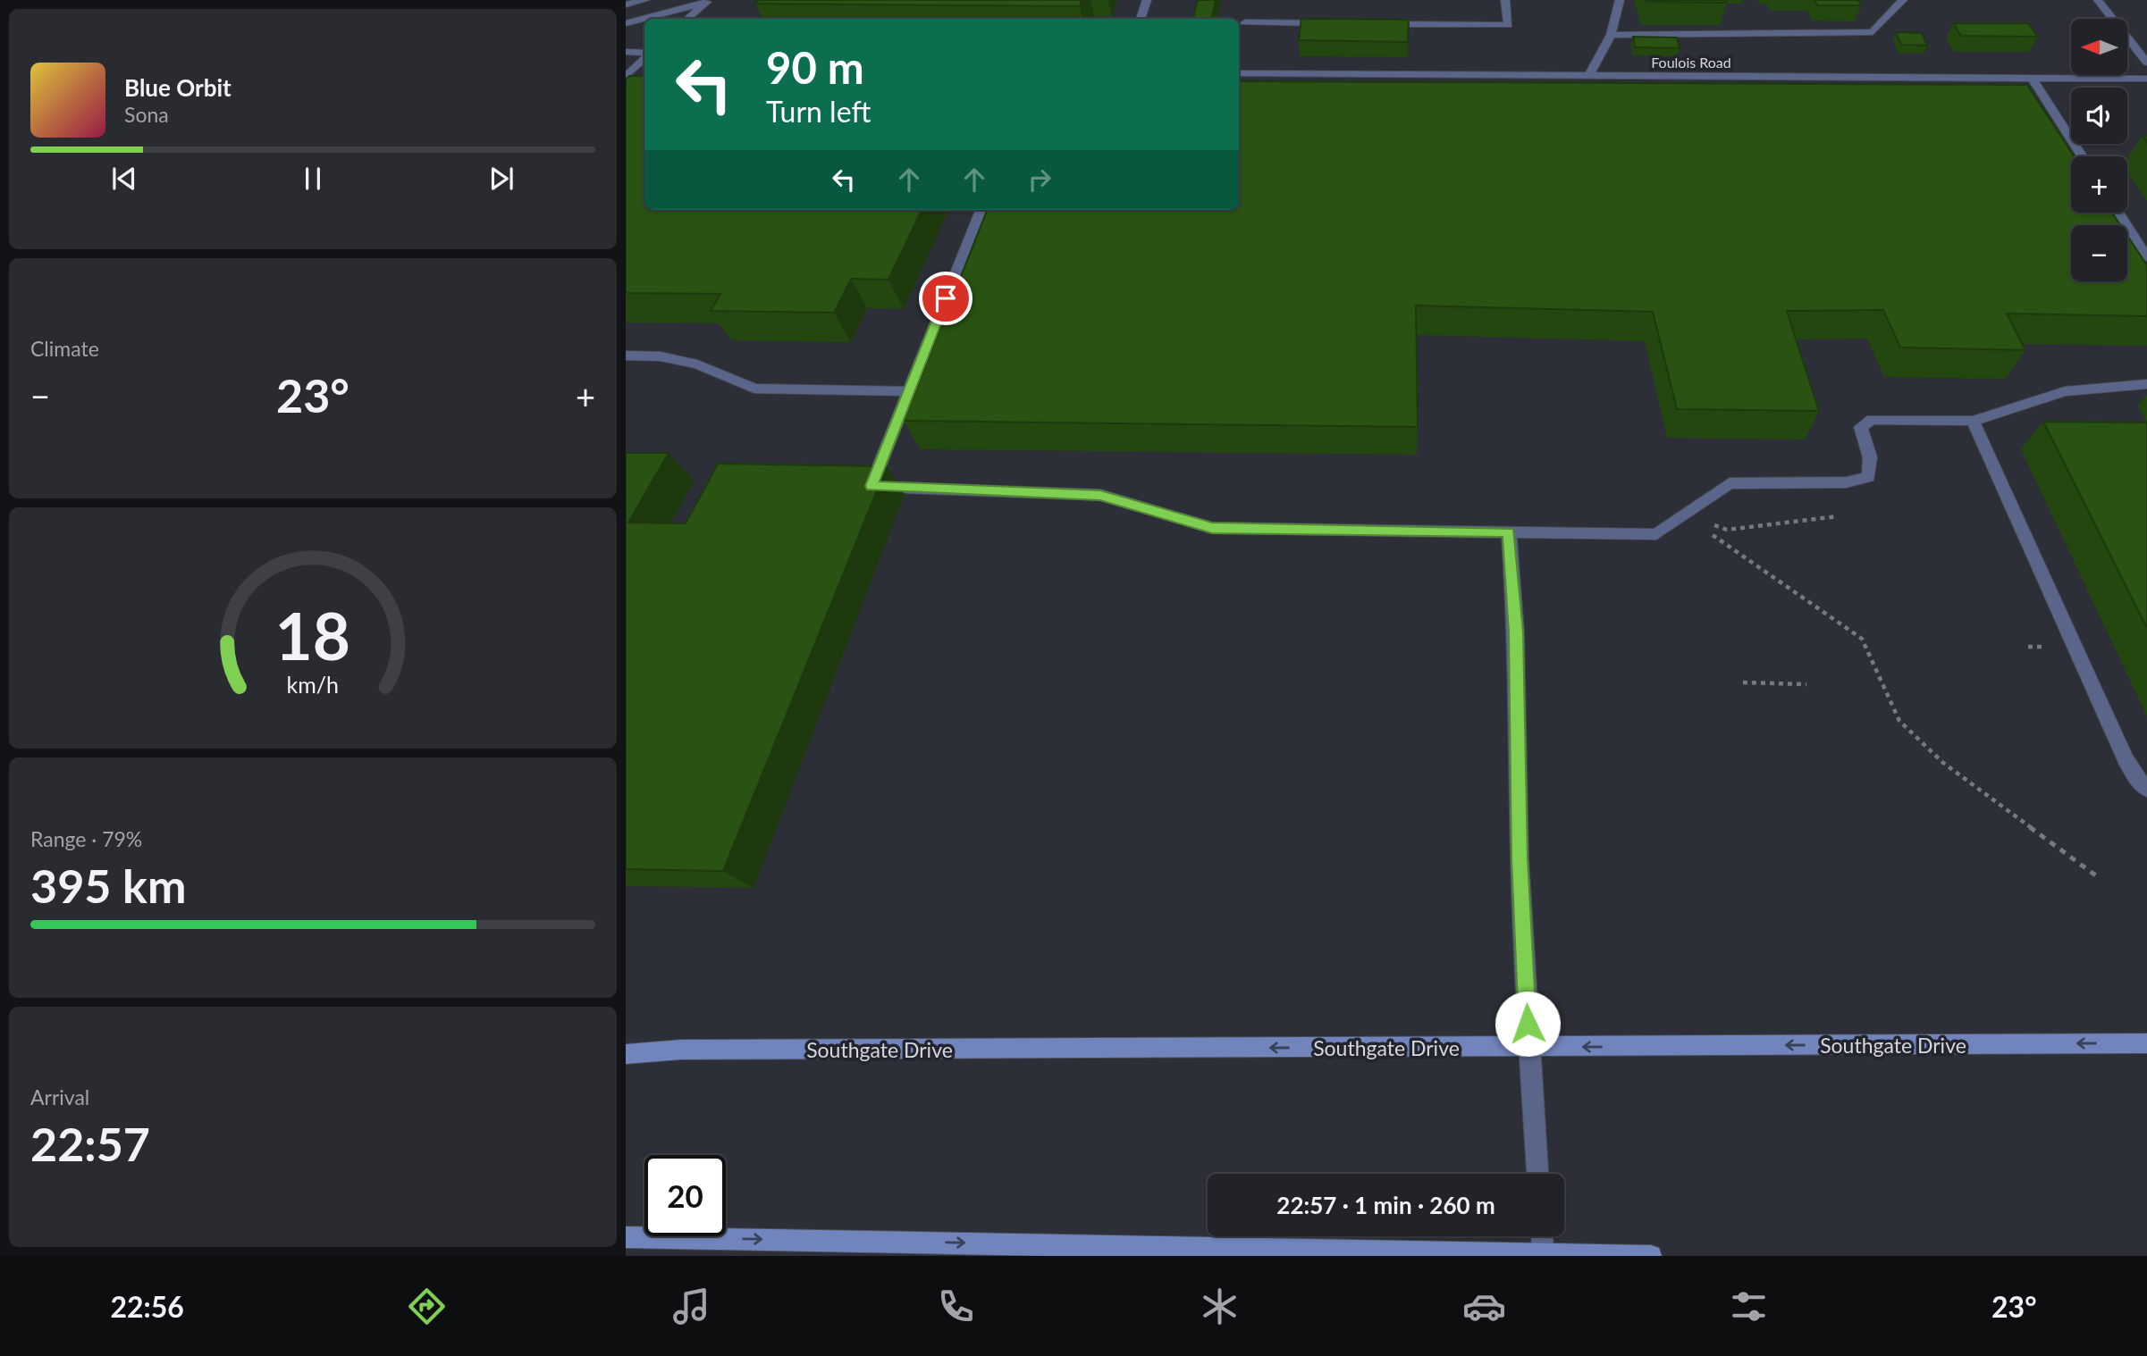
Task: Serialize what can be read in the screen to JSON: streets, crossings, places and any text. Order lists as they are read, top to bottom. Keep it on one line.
{"streets":{"main road":["Southgate Drive"],"street":["Foulois Road"]},"one_way":["Southgate Drive"],"north":"left","page":{"map_buttons":["+","−"],"turn":["90 m","Turn left"],"song":["Blue Orbit","Sona"],"tile":["Climate",["Range · 79%","395 km"],["Arrival","22:57"]],"heat":["−","23°","+"],"limit":"20","trip":"22:57 · 1 min · 260 m","tabs":["22:56","23°"],"gauge":["18","km/h"]}}
